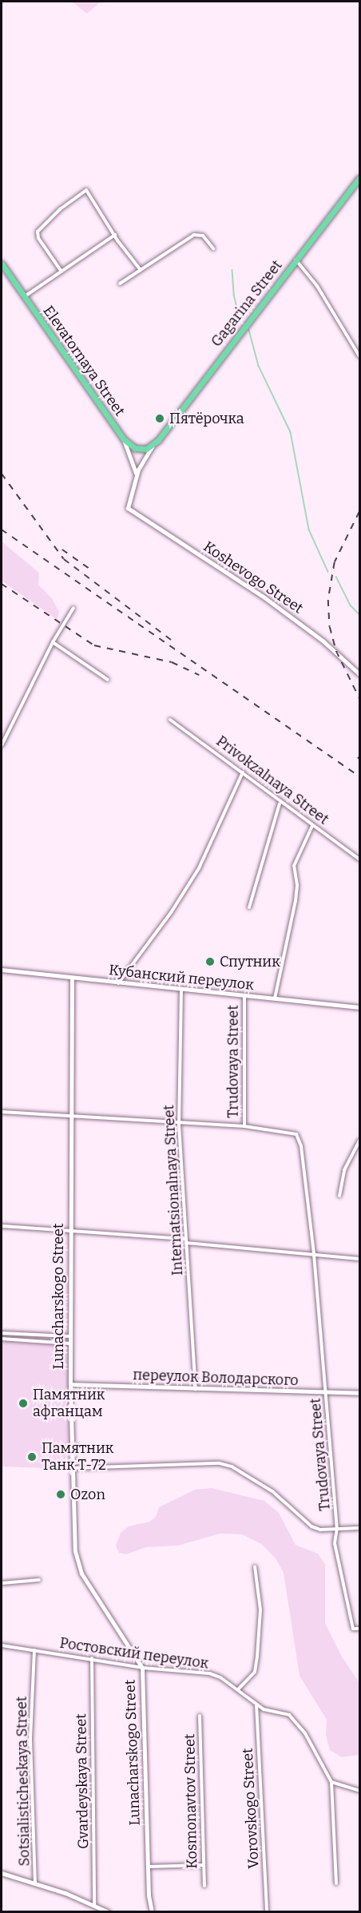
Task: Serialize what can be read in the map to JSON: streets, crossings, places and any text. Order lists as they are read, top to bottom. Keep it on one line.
{"streets":{"main road":["Gagarina Street","Elevatornaya Street"],"street":["Koshevogo Street","Privokzalnaya Street","Кубанский переулок","Trudovaya Street","Internatsionalnaya Street","Lunacharskogo Street","переулок Володарского","Ростовский переулок","Sotsialisticheskaya Street","Gvardeyskaya Street","Kosmonavtov Street","Vorovskogo Street"]},"crossings":[["Gagarina Street","Elevatornaya Street"],["Gagarina Street","Koshevogo Street"],["Кубанский переулок","Trudovaya Street"],["Кубанский переулок","Internatsionalnaya Street"],["Кубанский переулок","Lunacharskogo Street"],["Trudovaya Street","переулок Володарского"],["Internatsionalnaya Street","переулок Володарского"],["Lunacharskogo Street","переулок Володарского"],["Lunacharskogo Street","Ростовский переулок"],["Ростовский переулок","Sotsialisticheskaya Street"],["Ростовский переулок","Gvardeyskaya Street"],["Ростовский переулок","Vorovskogo Street"]],"places":["Пятёрочка","Спутник","Памятник афганцам","Памятник Танк Т-72","Ozon"]}
